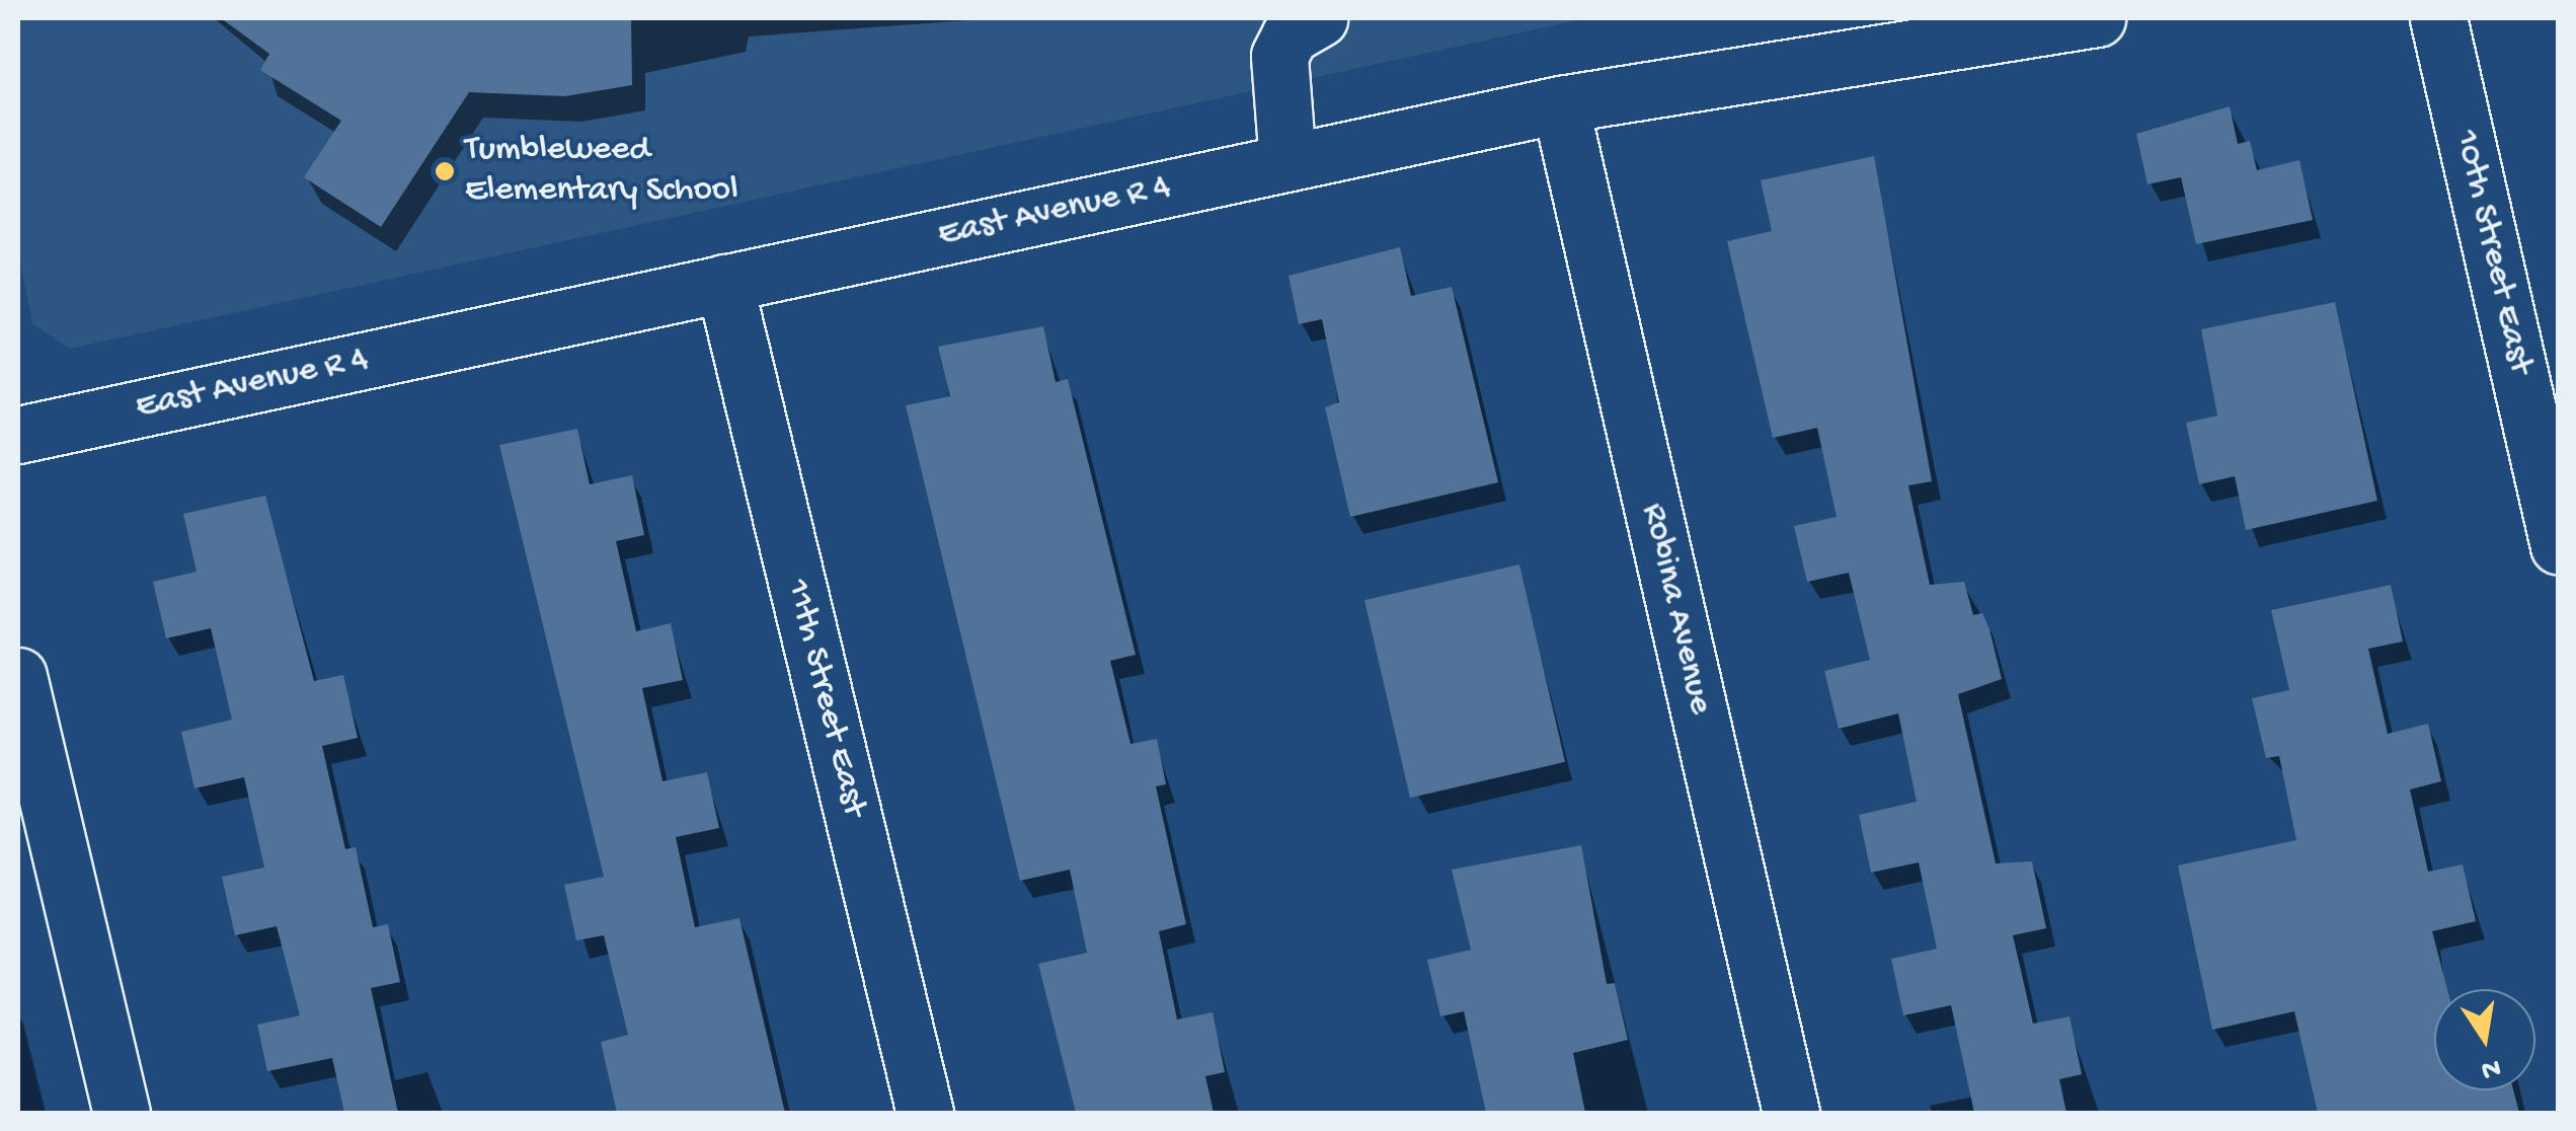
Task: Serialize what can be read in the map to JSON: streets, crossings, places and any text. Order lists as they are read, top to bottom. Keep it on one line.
{"streets":{"street":["East Avenue R 4","10th Street East","Robina Avenue","11th Street East"]},"crossings":[["East Avenue R 4","Robina Avenue"],["East Avenue R 4","11th Street East"]],"places":["Tumbleweed Elementary School"],"north":"bottom"}
